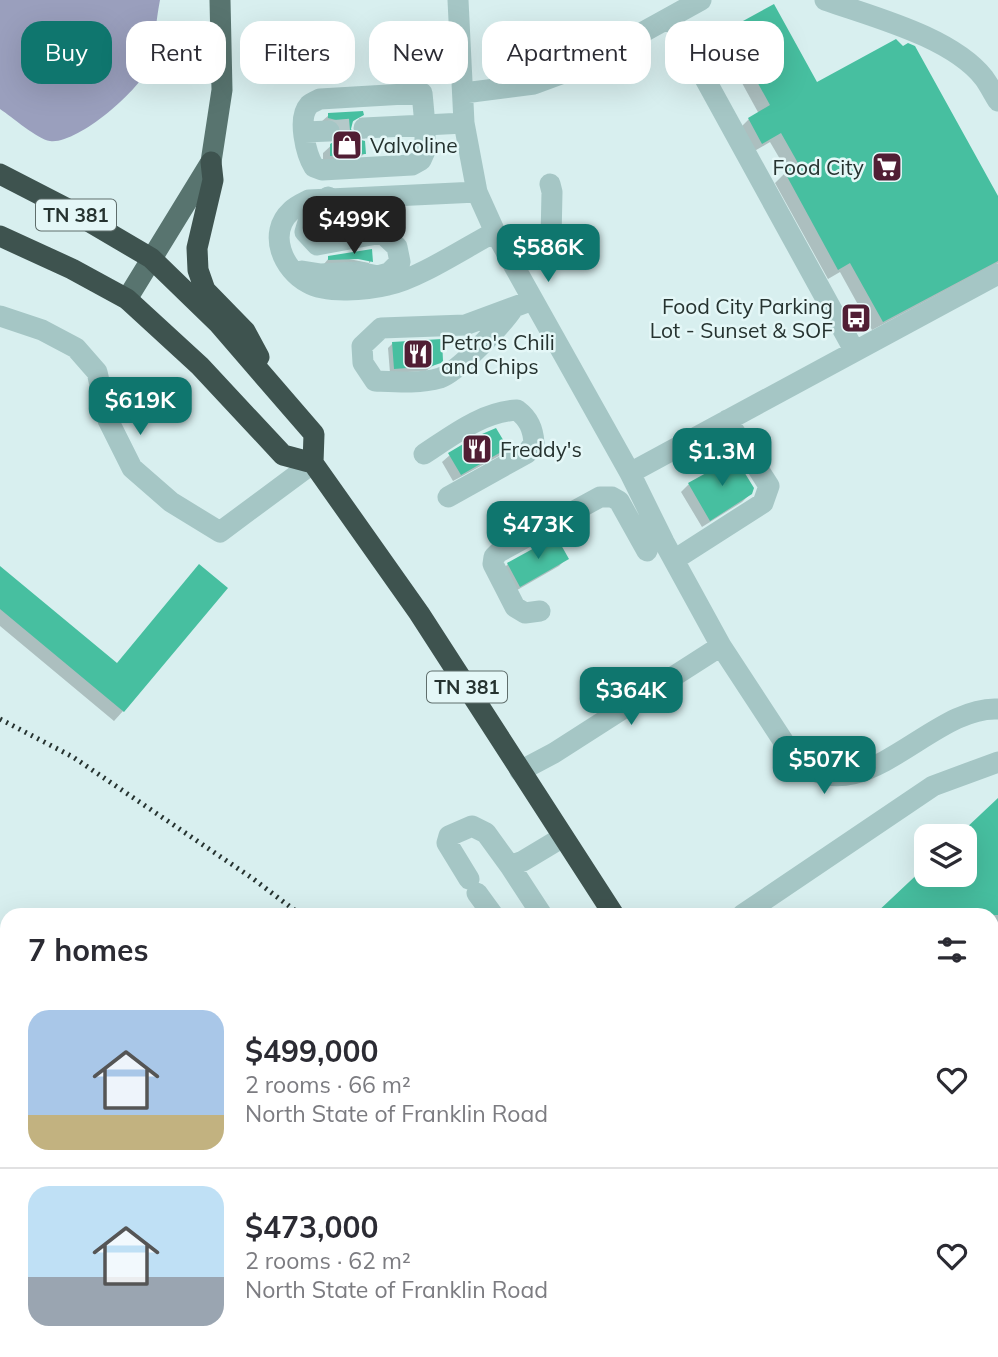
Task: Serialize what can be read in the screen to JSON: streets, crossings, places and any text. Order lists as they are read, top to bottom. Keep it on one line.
{"streets":{"highway":["TN 381"]},"places":{"shop":["Valvoline"],"supermarket":["Food City"],"bus stop":["Food City Parking Lot - Sunset & SOF"],"restaurant":["Petro's Chili and Chips","Freddy's"]},"page":{"chip":["Buy","Rent","Filters","New","Apartment","House"],"price":["$499K","$586K","$619K","$1.3M","$473K","$364K","$507K"],"heading":"7 homes","list":[{"name":"$499,000","note":"2 rooms · 66 m² · North State of Franklin Road"},{"name":"$473,000","note":"2 rooms · 62 m² · North State of Franklin Road"}]}}
